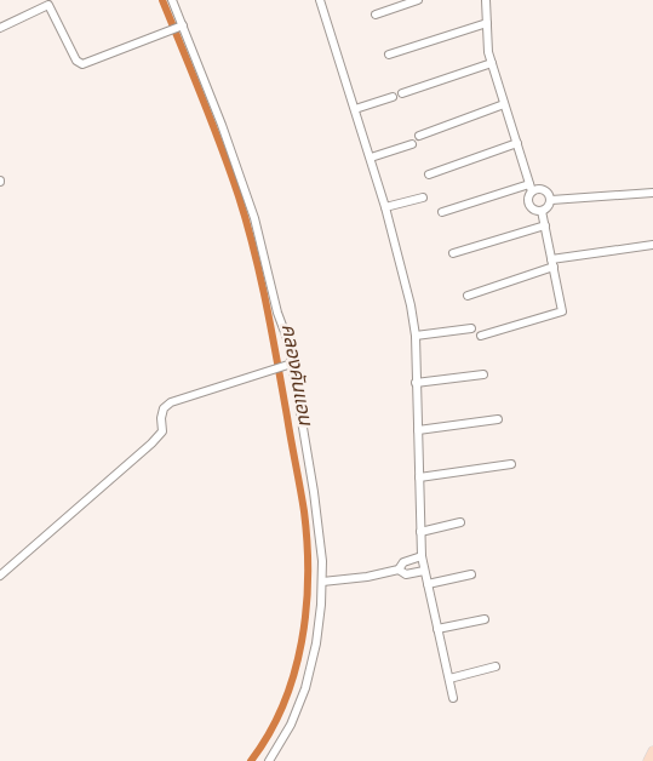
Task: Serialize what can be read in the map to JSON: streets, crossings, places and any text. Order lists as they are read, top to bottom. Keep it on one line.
{"water":["คลองคันแอน"]}
